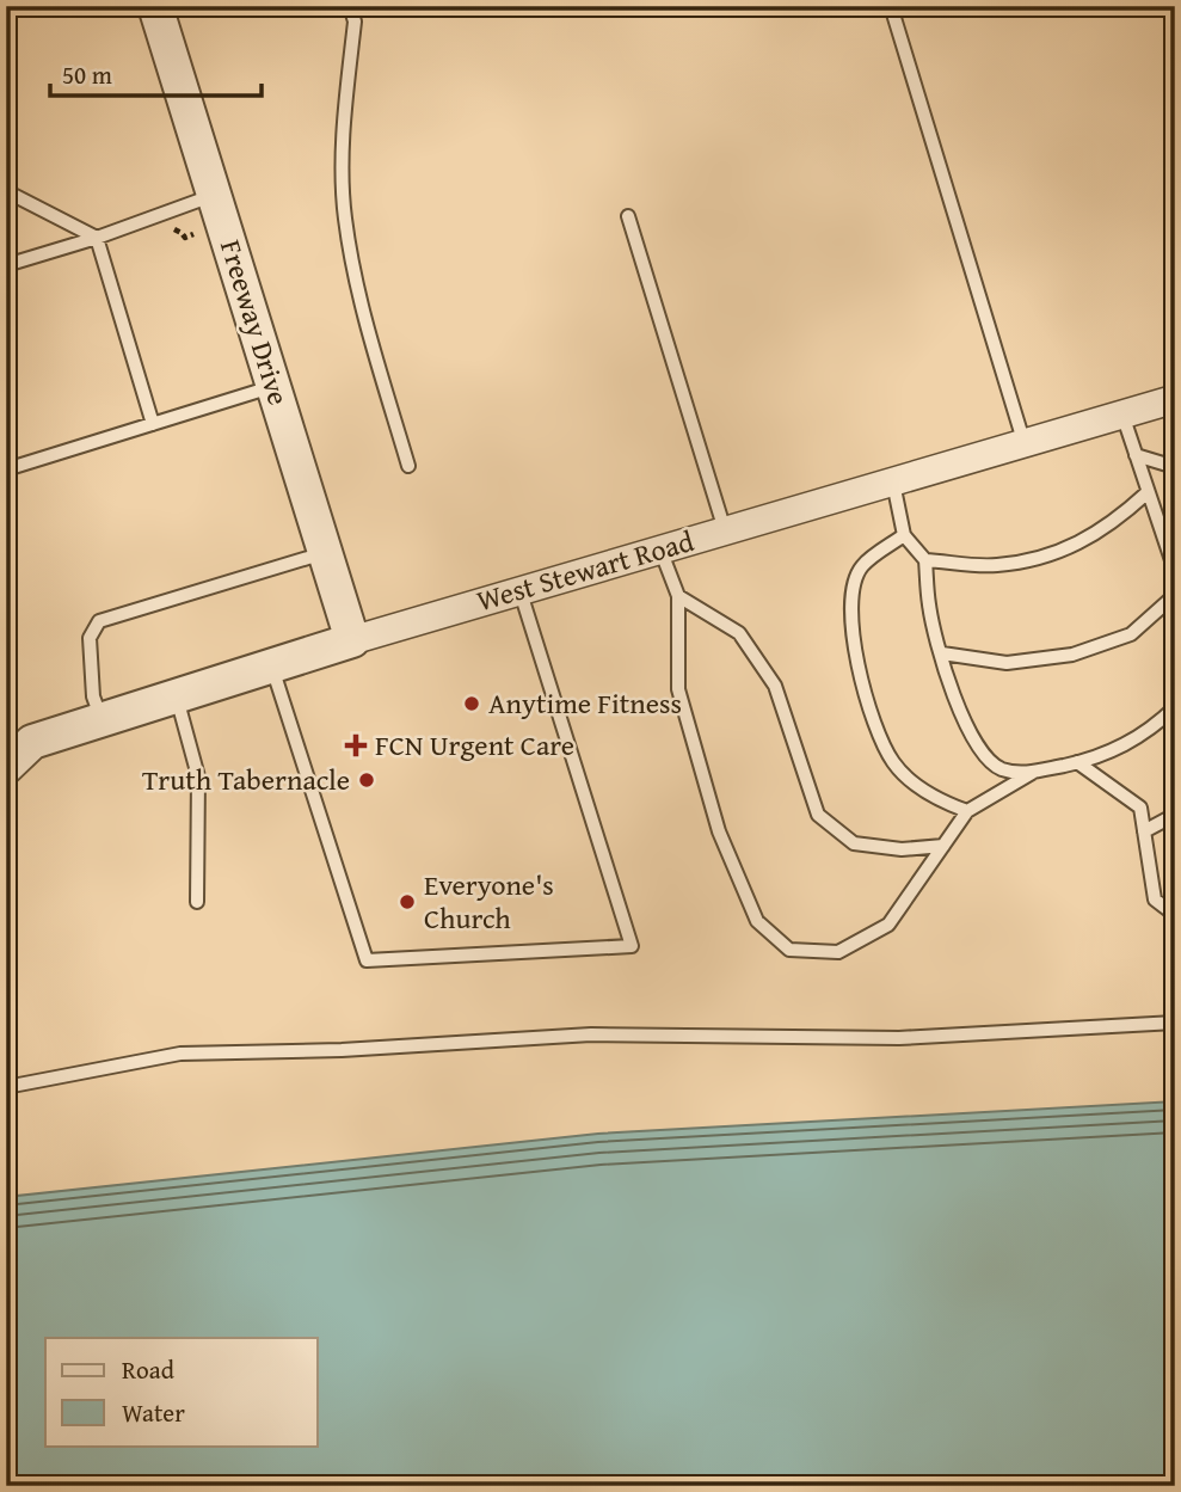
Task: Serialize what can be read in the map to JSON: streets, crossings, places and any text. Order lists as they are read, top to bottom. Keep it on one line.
{"streets":{"street":["Freeway Drive","West Stewart Road"]},"crossings":[["Freeway Drive","West Stewart Road"]],"places":{"other":["Anytime Fitness","Truth Tabernacle","Everyone's Church"],"health":["FCN Urgent Care"]},"legend":["Road","Water"],"scale_bar":"50 m"}
